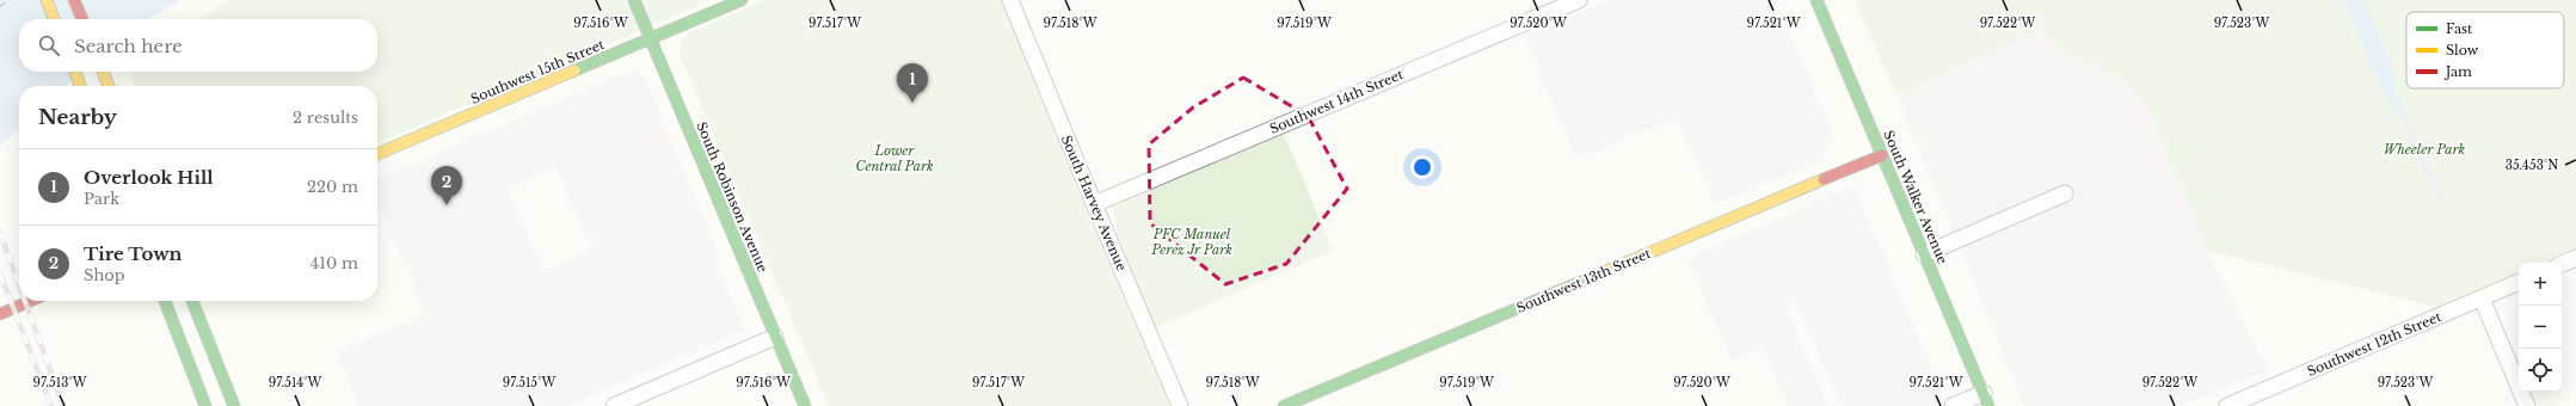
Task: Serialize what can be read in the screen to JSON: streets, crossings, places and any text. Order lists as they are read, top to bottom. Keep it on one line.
{"streets":{"main road":["Southwest 15th Street","South Robinson Avenue","South Walker Avenue","Southwest 13th Street"],"street":["Southwest 14th Street","South Harvey Avenue","Southwest 12th Street"]},"crossings":[["Southwest 15th Street","South Robinson Avenue"],["Southwest 14th Street","South Harvey Avenue"],["South Walker Avenue","Southwest 13th Street"]],"parks":["Wheeler Park","Lower Central Park","PFC Manuel Perez Jr Park"],"legend":["Fast","Slow","Jam"],"page":{"search":"Search here","pins":["1","2"],"heading":["Nearby","2 results"],"list":[{"mark":"1","name":"Overlook Hill","note":"Park","value":"220 m"},{"mark":"2","name":"Tire Town","note":"Shop","value":"410 m"}],"map_buttons":["+","−"]},"coordinates":["97.516°W","97.517°W","97.518°W","97.519°W","97.520°W","97.521°W","97.522°W","97.523°W","35.453°N","97.513°W","97.514°W","97.515°W"]}
